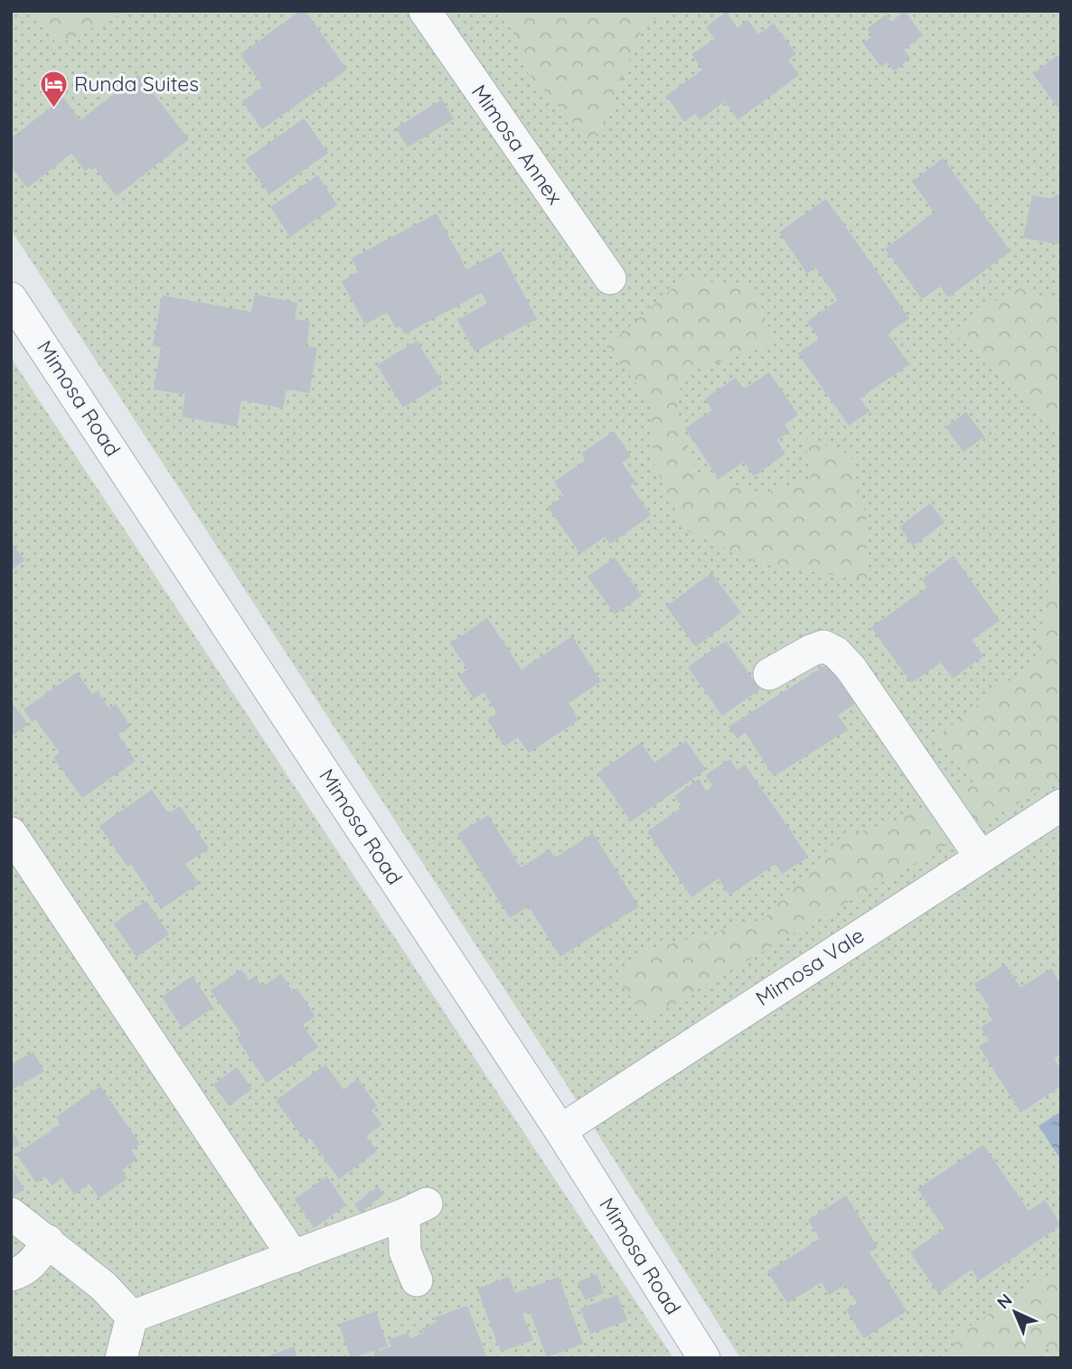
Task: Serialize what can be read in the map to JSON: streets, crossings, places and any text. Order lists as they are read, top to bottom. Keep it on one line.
{"streets":{"street":["Mimosa Annex","Mimosa Road","Mimosa Vale"]},"crossings":[["Mimosa Road","Mimosa Vale"]],"places":{"hotel":["Runda Suites"]},"north":"top left"}
